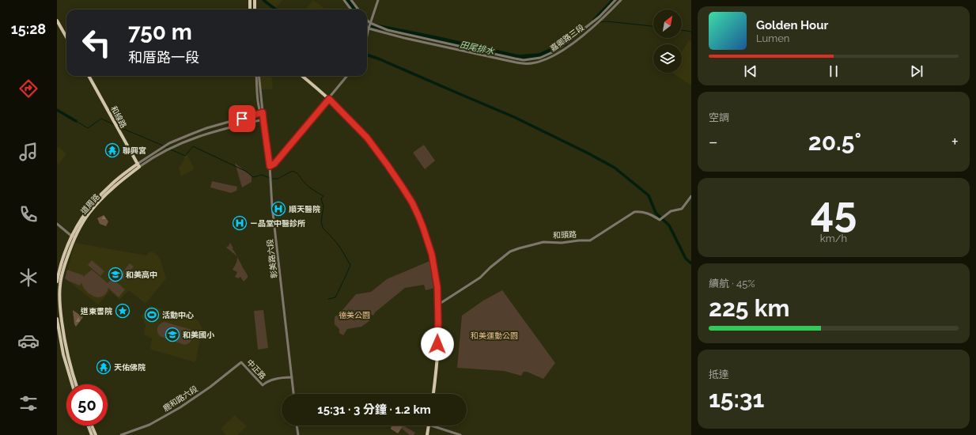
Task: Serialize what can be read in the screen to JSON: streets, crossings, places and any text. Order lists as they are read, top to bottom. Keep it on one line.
{"streets":{"main road":["和線路","道周路"],"street":["嘉卿路三段","和頭路","彰美路六段","中正路","鹿和路六段"]},"crossings":[["和線路","道周路"],["道周路","彰美路六段"],["彰美路六段","中正路"],["中正路","鹿和路六段"]],"water":["田尾排水"],"parks":["德美公園","和美運動公園"],"places":{"temple":["聯興宮","天佑佛院"],"hospital":["順天醫院","ㄧ品堂中醫診所"],"school or university":["和美高中","和美國小"],"place":["道東書院"],"sports":["活動中心"]},"north":"top right","page":{"tabs":"15:28","turn":["750 m","和厝路一段"],"song":["Golden Hour","Lumen"],"tile":["空調",["45","km/h"],["續航 · 45%","225 km"],["抵達","15:31"]],"heat":["−","20.5°","+"],"limit":"50","trip":"15:31 · 3 分鐘 · 1.2 km"}}
